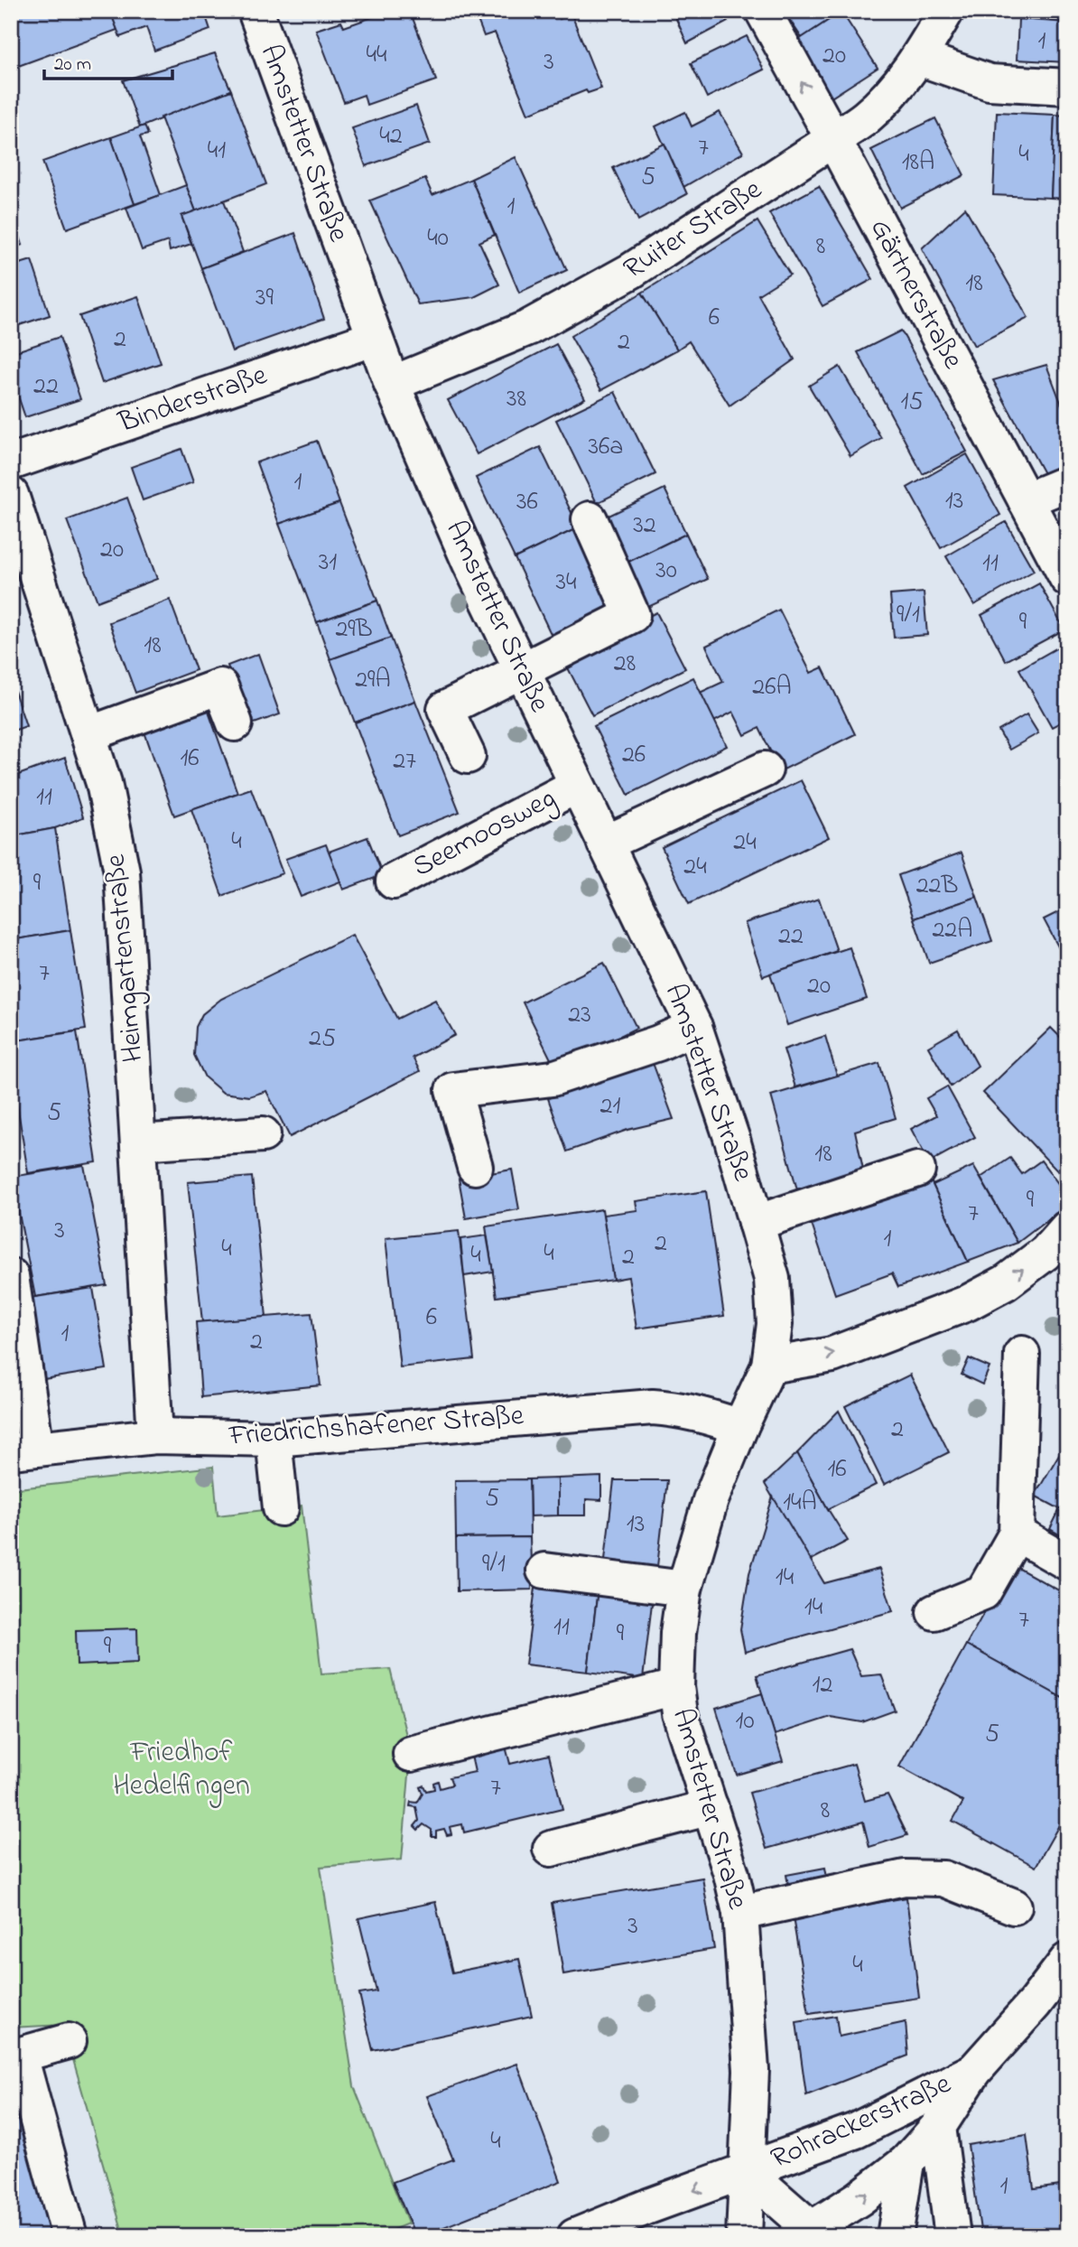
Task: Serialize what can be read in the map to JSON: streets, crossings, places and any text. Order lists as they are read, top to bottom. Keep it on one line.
{"streets":{"street":["Amstetter Straße","Ruiter Straße","Gärtnerstraße","Binderstraße","Seemoosweg","Heimgartenstraße","Friedrichshafener Straße","Rohrackerstraße"]},"crossings":[["Amstetter Straße","Ruiter Straße"],["Amstetter Straße","Binderstraße"],["Amstetter Straße","Seemoosweg"],["Amstetter Straße","Friedrichshafener Straße"],["Amstetter Straße","Rohrackerstraße"],["Ruiter Straße","Gärtnerstraße"],["Heimgartenstraße","Friedrichshafener Straße"]],"parks":["Friedhof Hedelfingen"],"house_numbers":["1","44","20","3","42","7","41","4","18A","5","1","40","8","18","39","6","2","2","22","38","15","36a","1","13","36","32","20","31","11","30","34","9/1","9","29B","18","28","29A","26A","26","16","27","11","4","24","24","9","22B","22A","22","7","20","23","25","21","5","18","9","7","3","1","2","4","4","4","2","6","1","2","2","16","5","14A","13","9/1","14","14","7","11","9","9","12","10","5","7","8","3","4","4","1"],"scale_bar":"20 m"}
